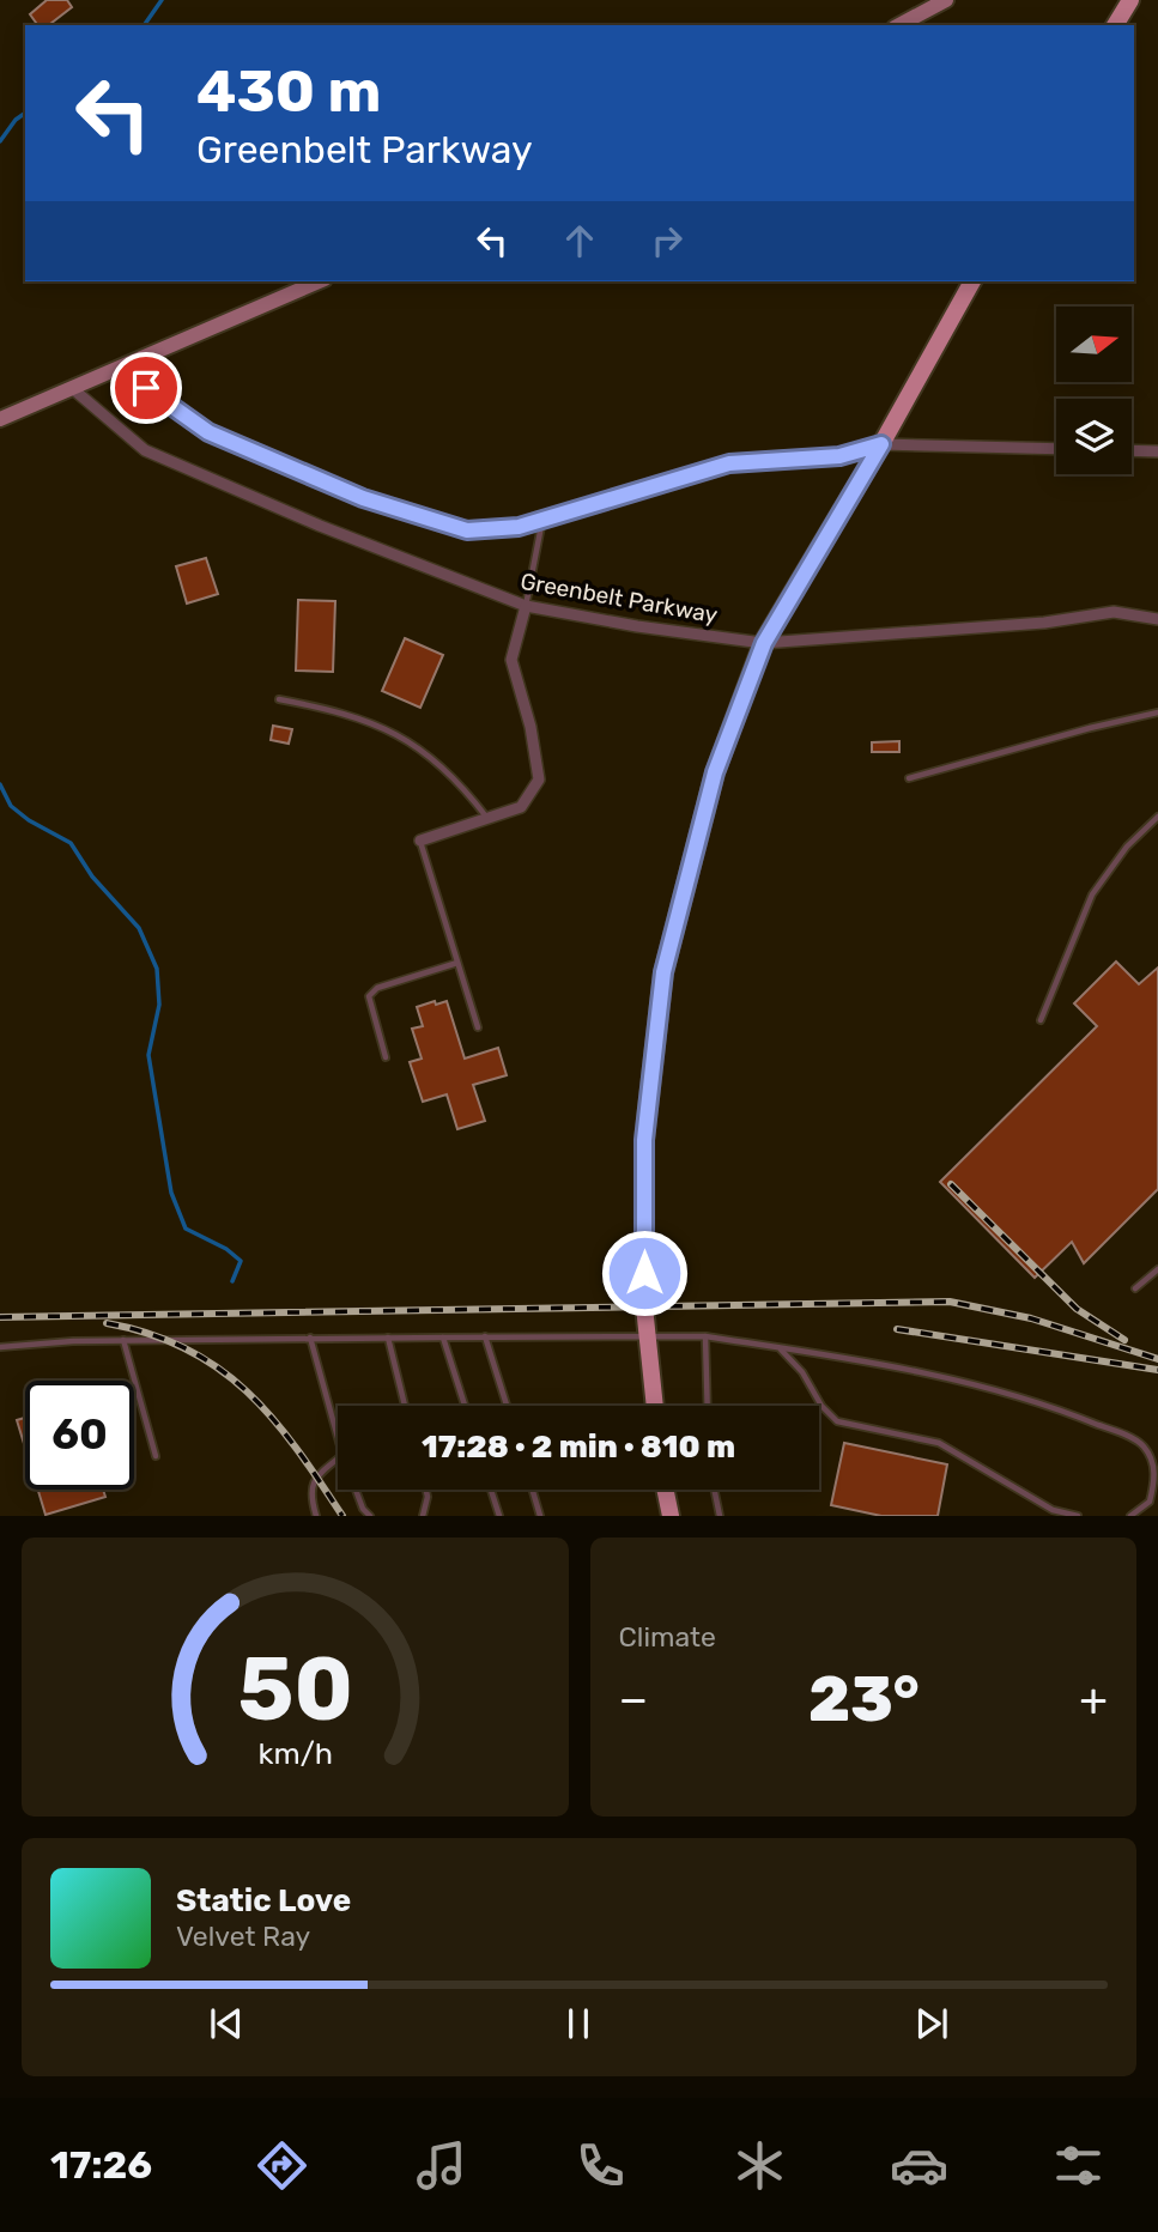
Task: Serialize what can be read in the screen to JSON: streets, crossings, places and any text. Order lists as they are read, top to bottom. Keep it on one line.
{"streets":{"street":["Greenbelt Parkway"]},"north":"right","page":{"turn":["430 m","Greenbelt Parkway"],"limit":"60","trip":"17:28 · 2 min · 810 m","tile":"Climate","heat":["−","23°","+"],"song":["Static Love","Velvet Ray"],"tabs":"17:26","gauge":["50","km/h"]}}
